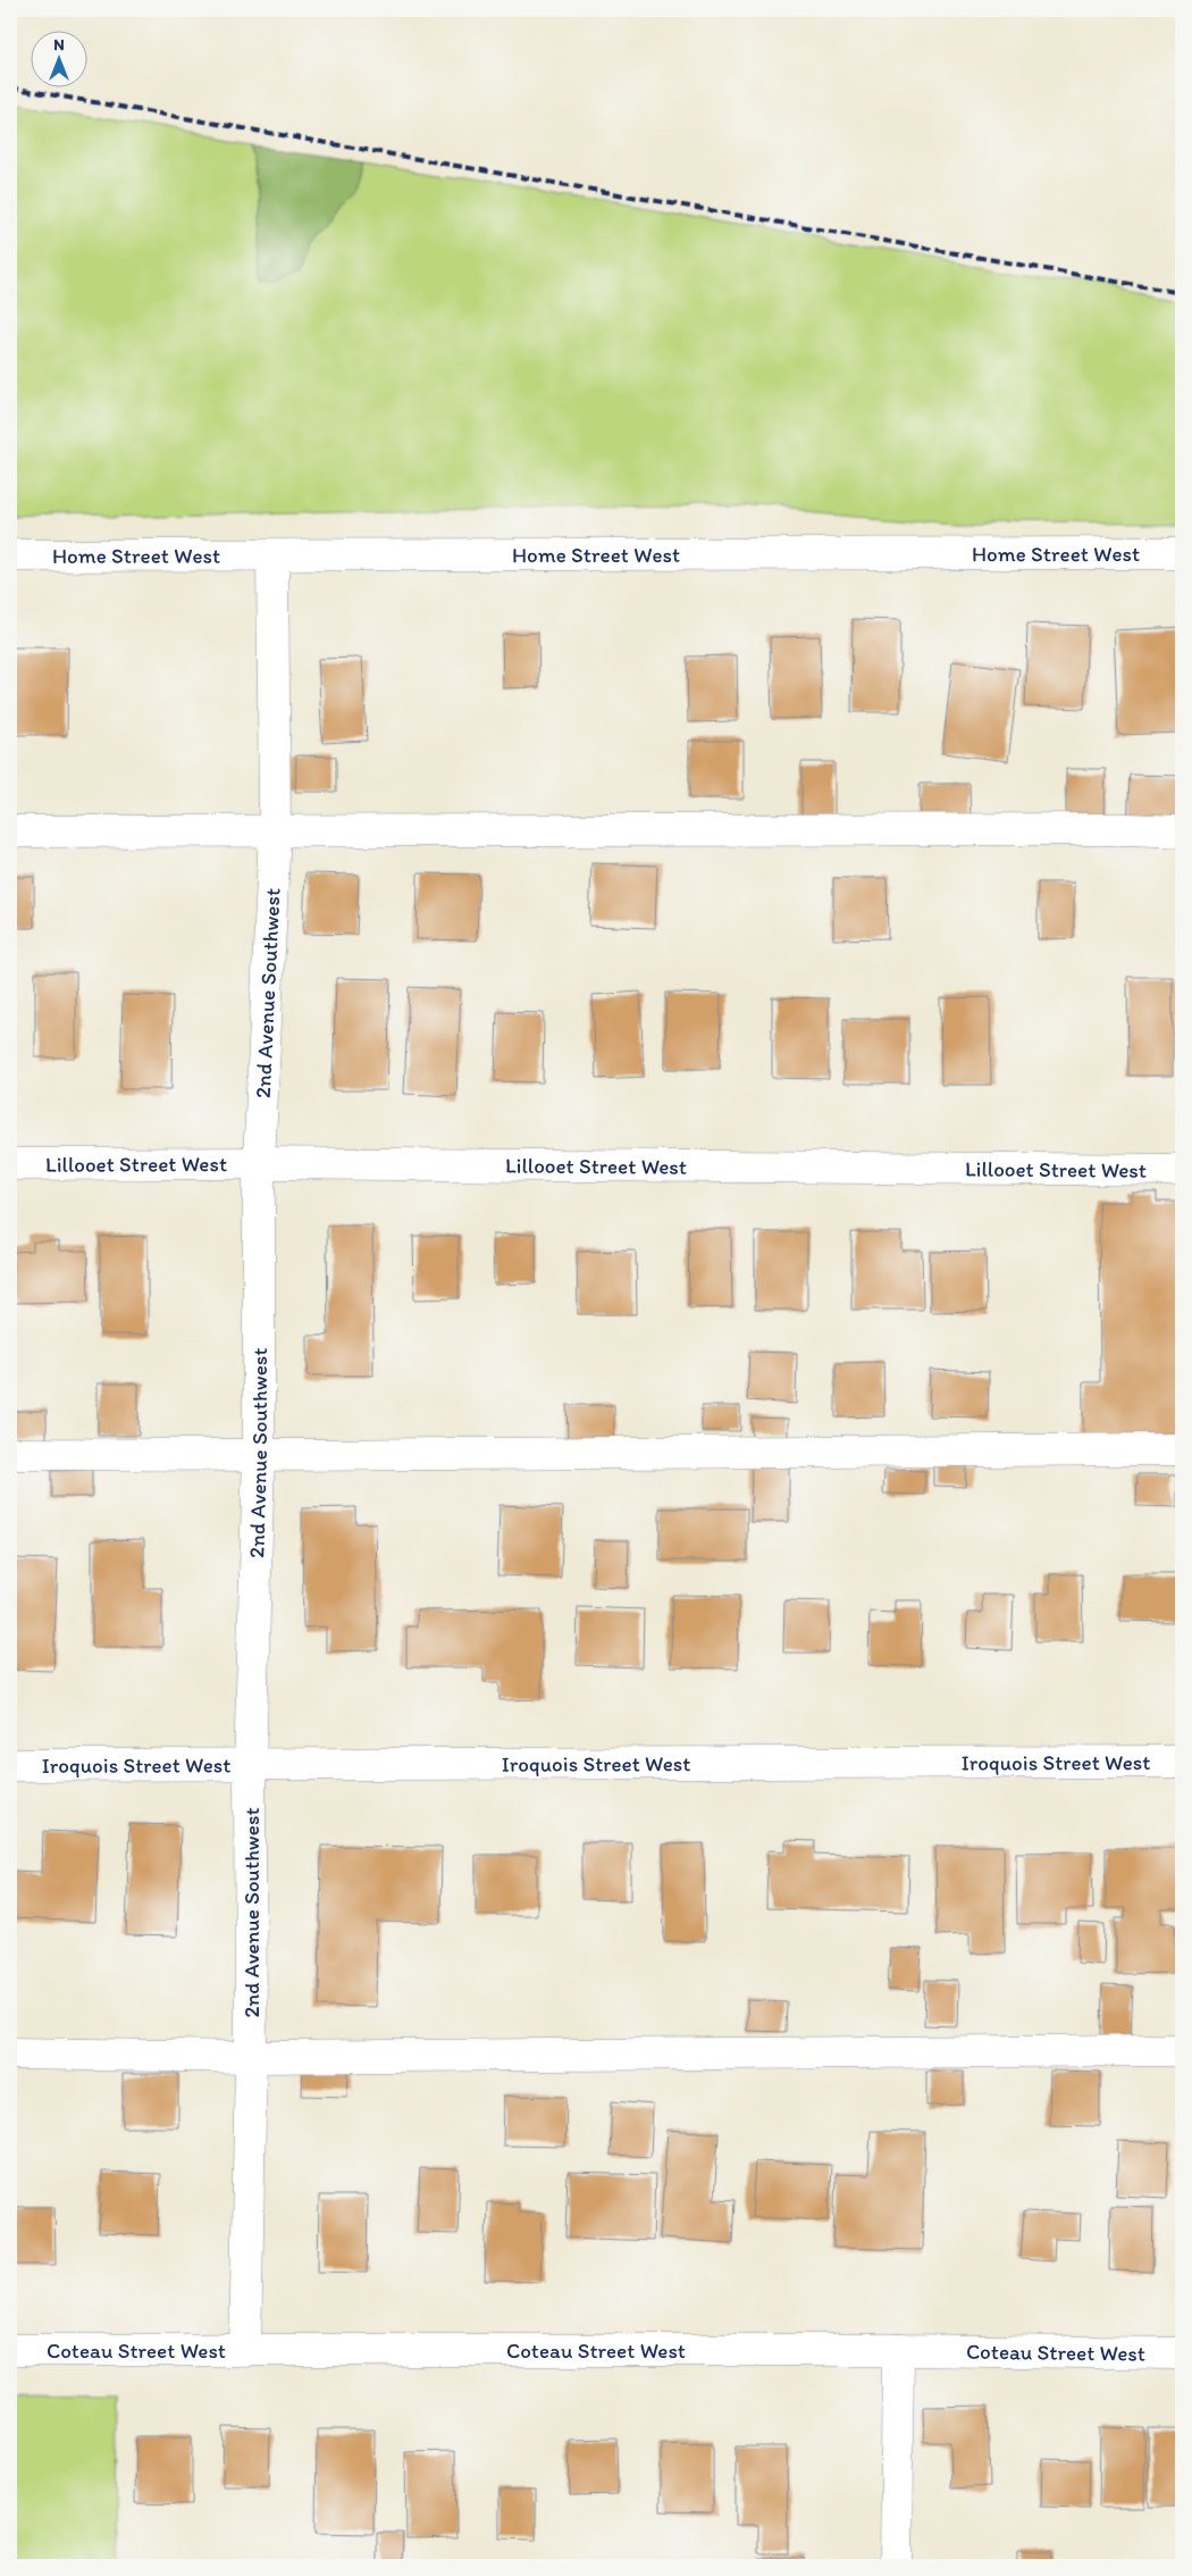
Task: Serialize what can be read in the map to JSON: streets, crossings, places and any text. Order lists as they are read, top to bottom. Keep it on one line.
{"streets":{"street":["Home Street West","2nd Avenue Southwest","Lillooet Street West","Iroquois Street West","Coteau Street West"]},"crossings":[["Home Street West","2nd Avenue Southwest"],["2nd Avenue Southwest","Lillooet Street West"],["2nd Avenue Southwest","Iroquois Street West"],["2nd Avenue Southwest","Coteau Street West"]],"north":"top"}
